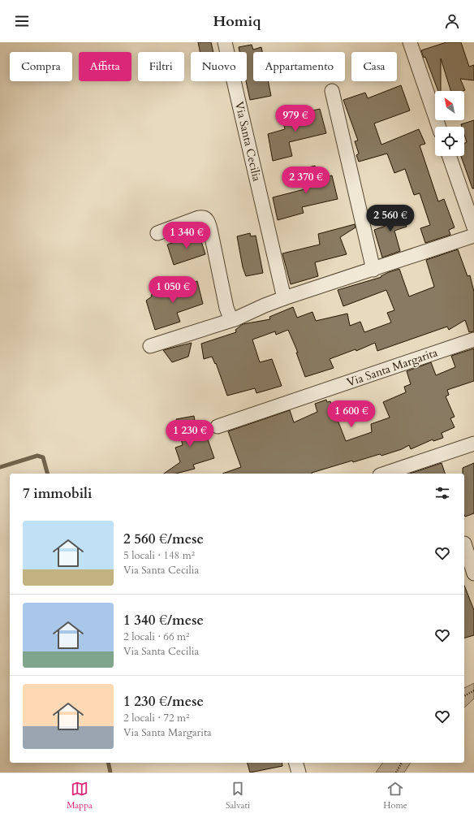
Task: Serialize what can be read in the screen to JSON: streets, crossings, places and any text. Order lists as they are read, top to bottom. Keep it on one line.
{"streets":{"street":["Via Santa Cecilia","Via Santa Margarita"]},"north":"top left","page":{"header":"Homiq","chip":["Compra","Affitta","Filtri","Nuovo","Appartamento","Casa"],"price":["979 €","2 370 €","2 560 €","1 340 €","1 050 €","1 600 €","1 230 €"],"heading":"7 immobili","list":[{"name":"2 560 €/mese","note":"5 locali · 148 m² · Via Santa Cecilia"},{"name":"1 340 €/mese","note":"2 locali · 66 m² · Via Santa Cecilia"},{"name":"1 230 €/mese","note":"2 locali · 72 m² · Via Santa Margarita"}],"tabs":["Mappa","Salvati","Home"]}}
